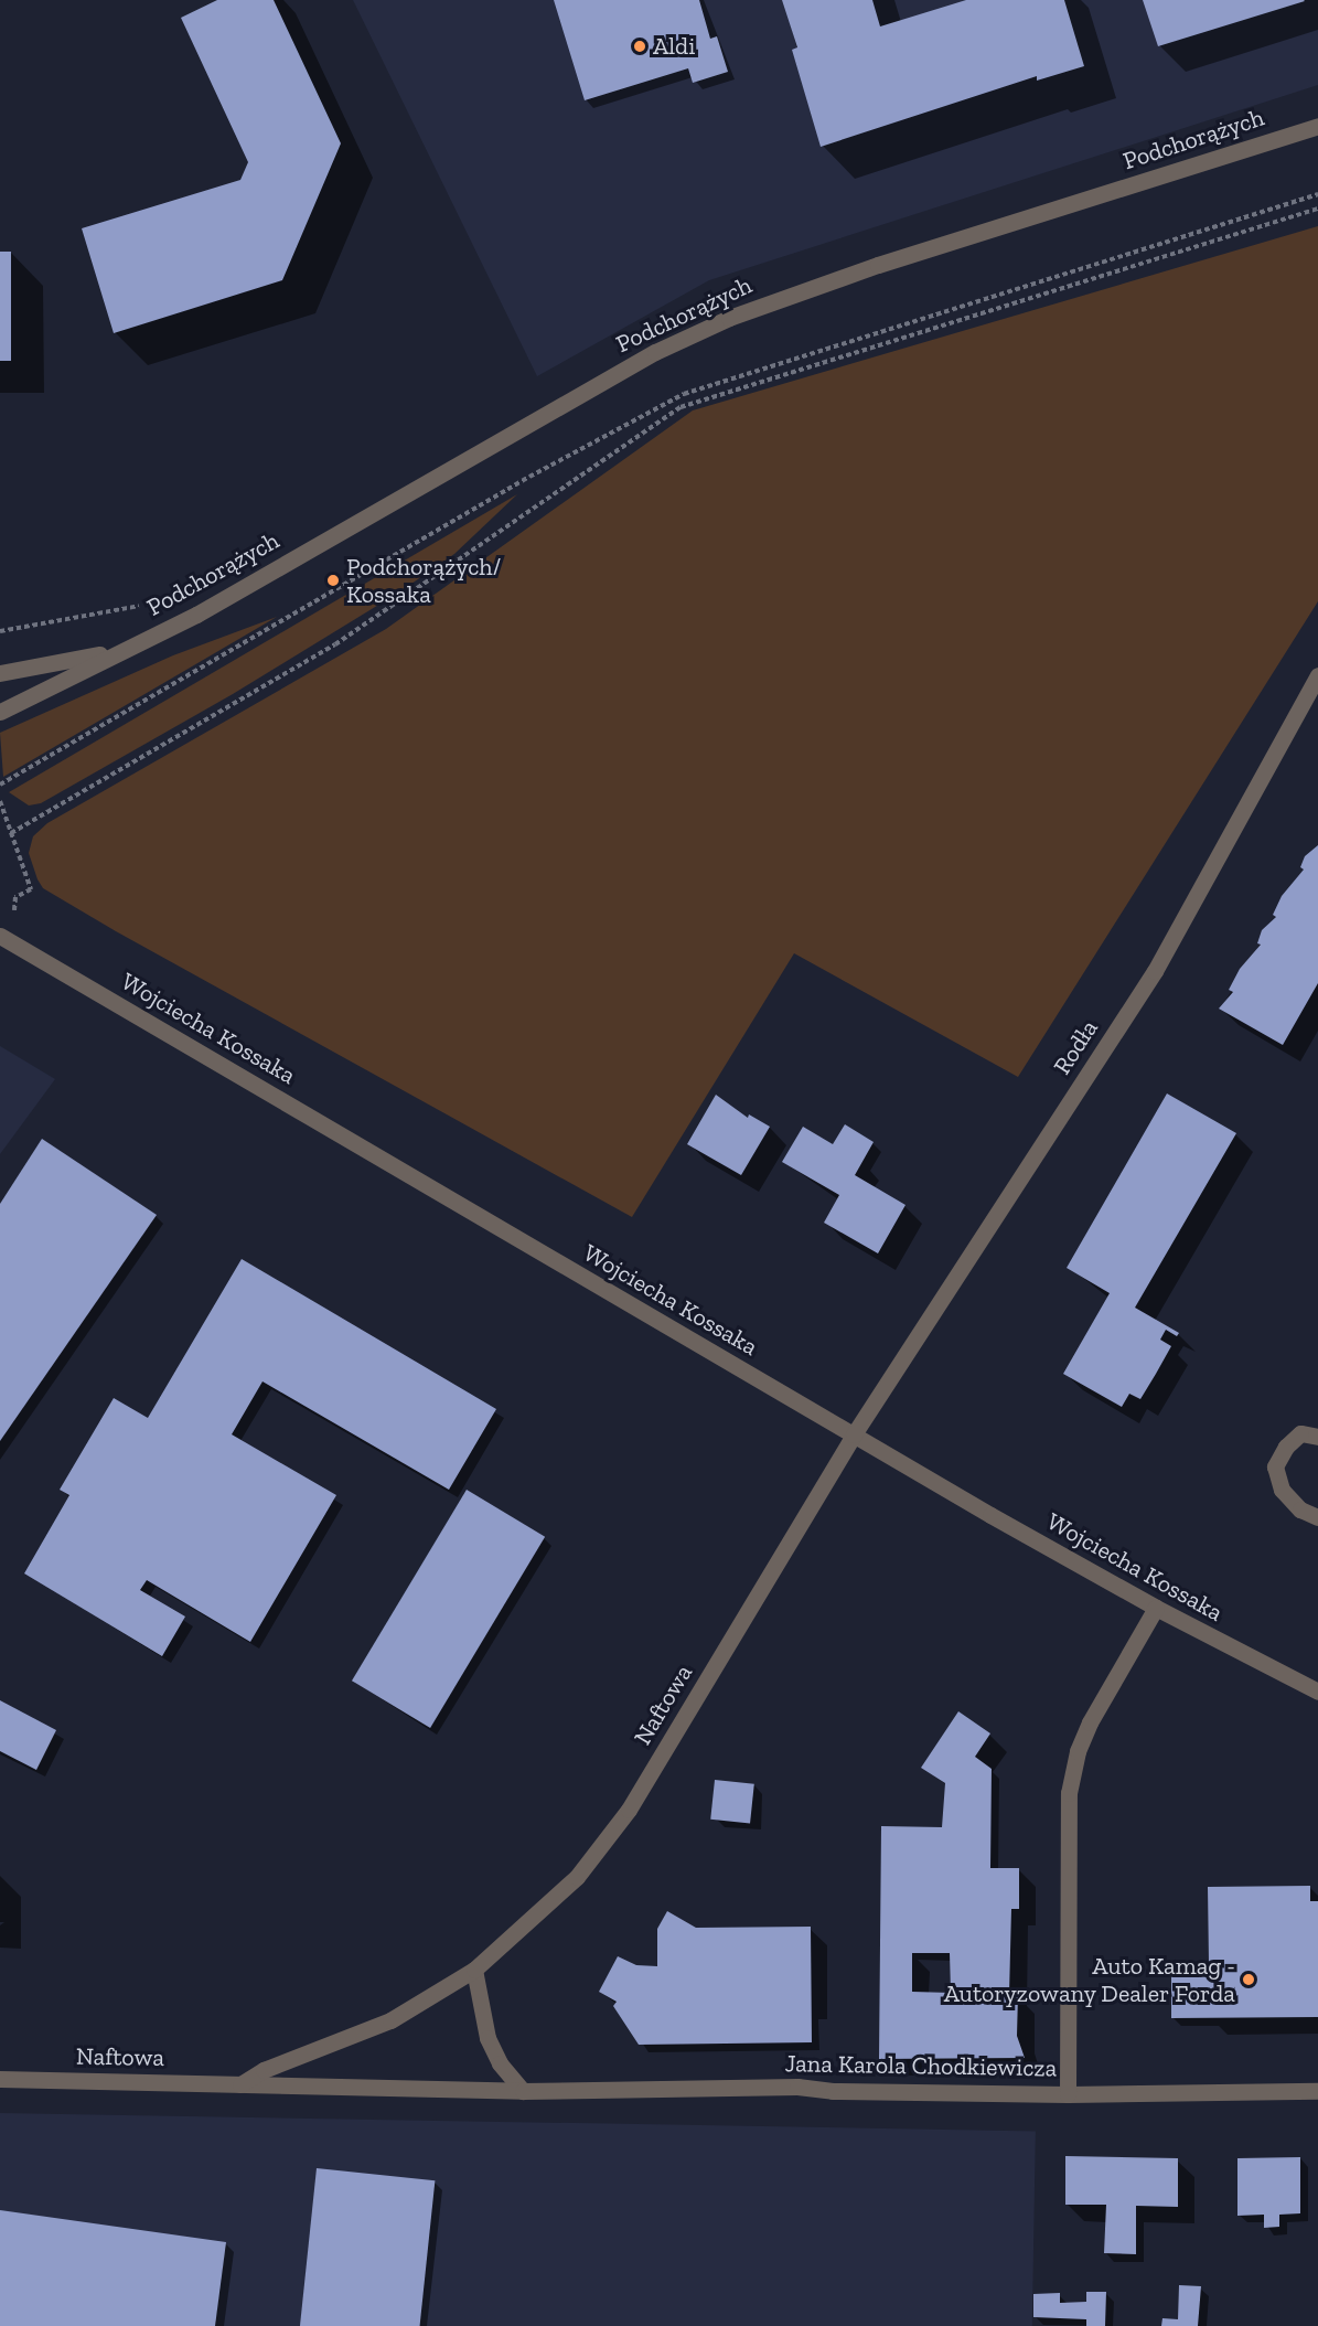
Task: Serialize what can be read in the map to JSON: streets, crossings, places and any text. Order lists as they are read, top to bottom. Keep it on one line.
{"streets":{"street":["Podchorążych","Wojciecha Kossaka","Rodła","Naftowa","Jana Karola Chodkiewicza"]},"crossings":[["Wojciecha Kossaka","Rodła"],["Wojciecha Kossaka","Naftowa"],["Rodła","Naftowa"],["Naftowa","Jana Karola Chodkiewicza"]],"places":["Aldi","Podchorążych/ Kossaka","Auto Kamag - Autoryzowany Dealer Forda"]}
